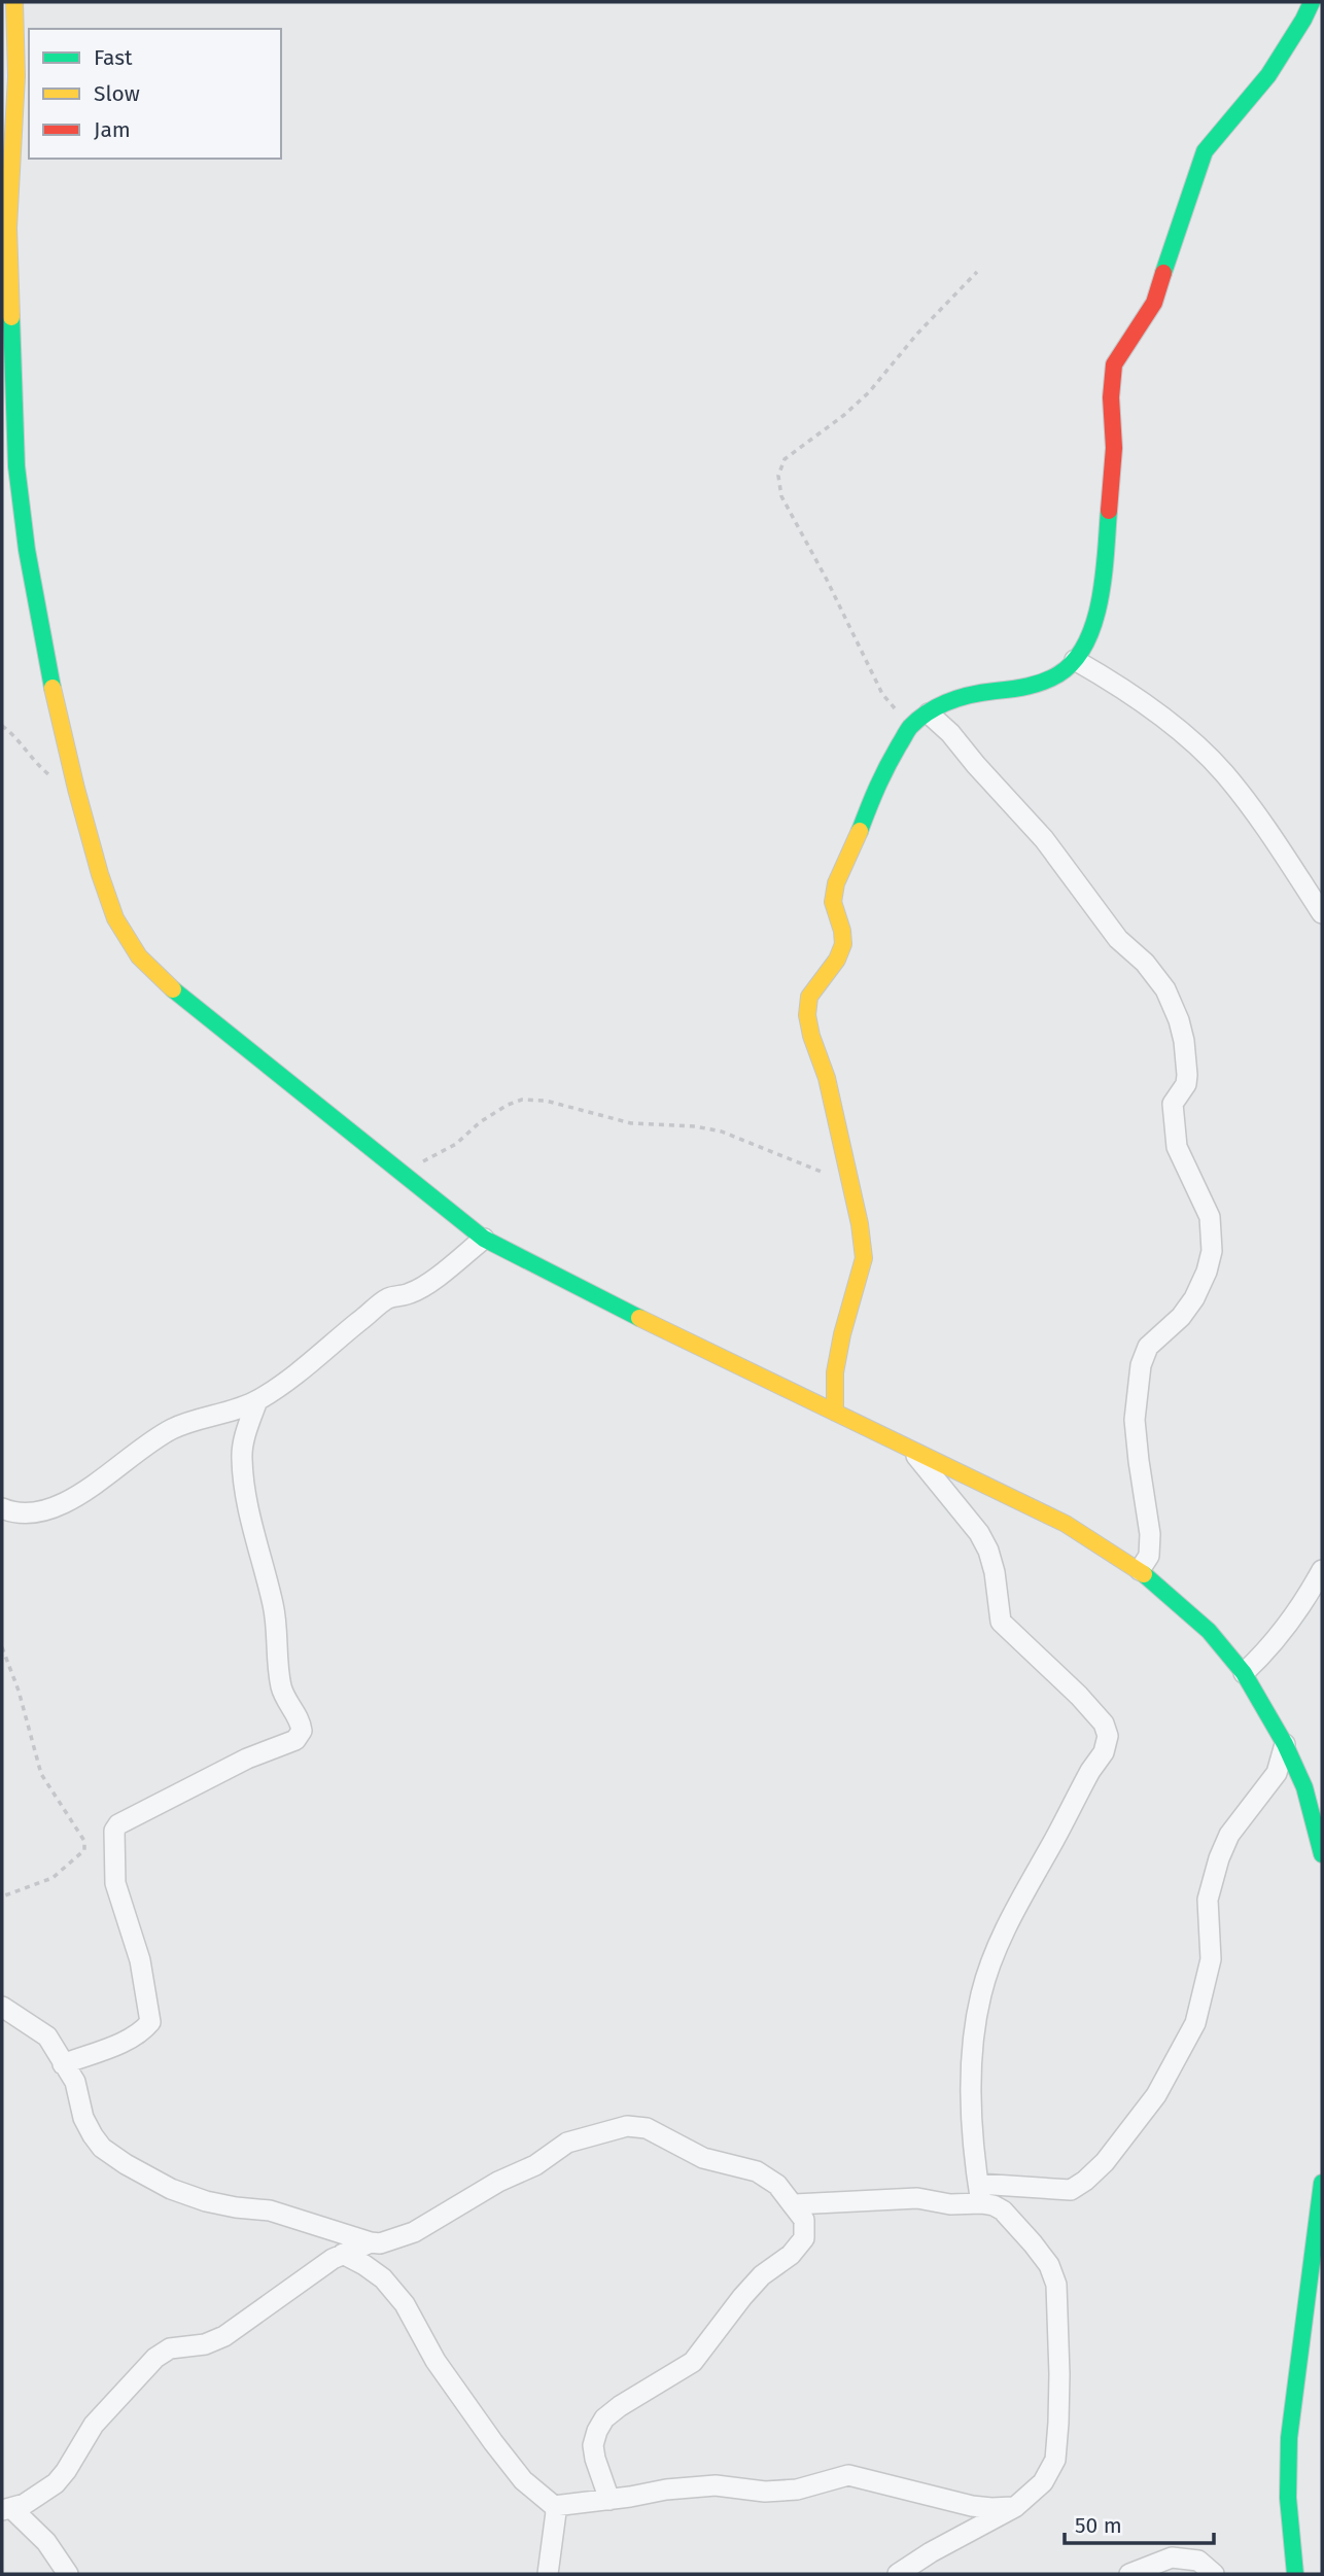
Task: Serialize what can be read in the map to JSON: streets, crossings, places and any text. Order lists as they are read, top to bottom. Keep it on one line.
{"legend":["Fast","Slow","Jam"],"scale_bar":"50 m"}
